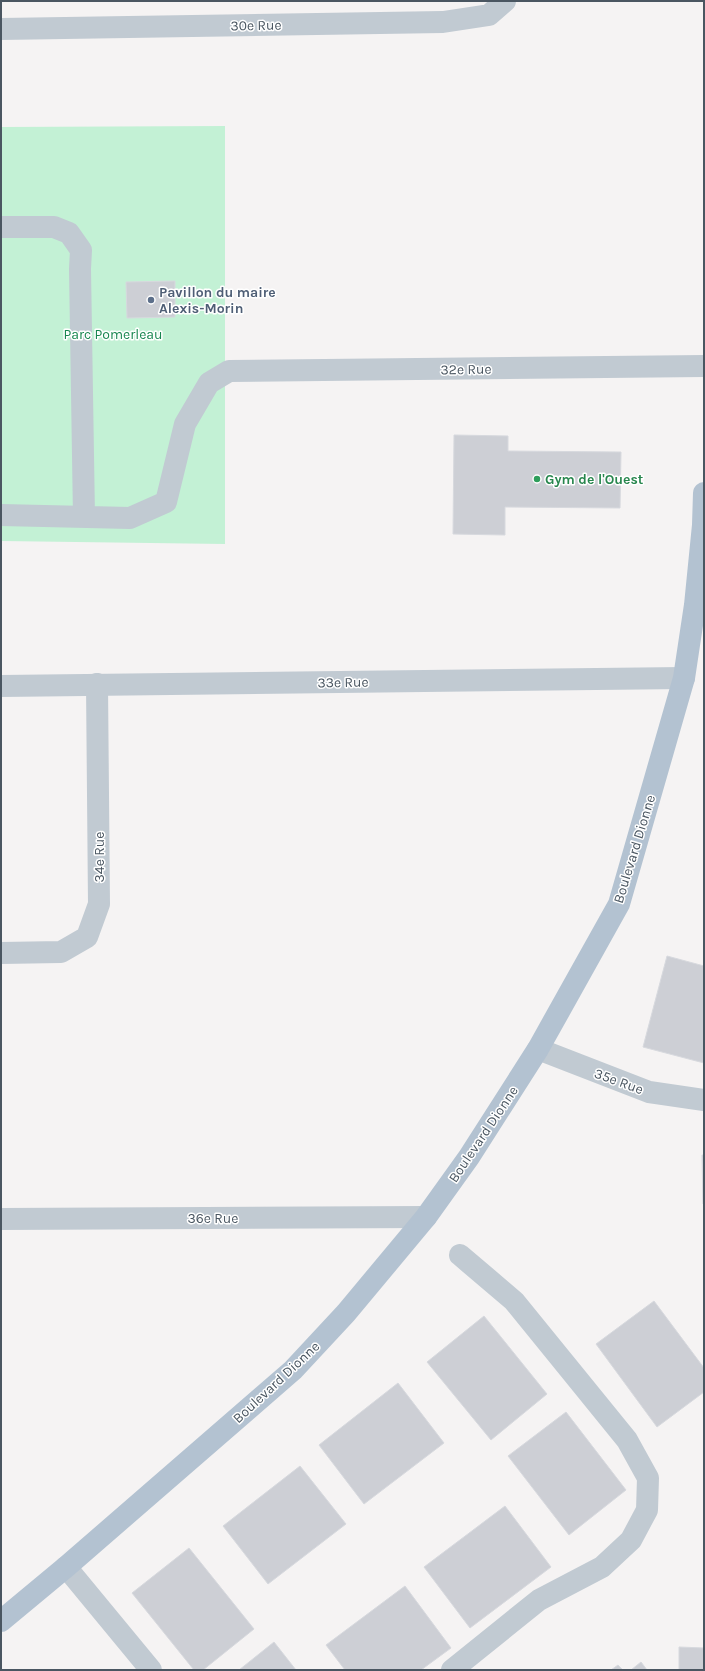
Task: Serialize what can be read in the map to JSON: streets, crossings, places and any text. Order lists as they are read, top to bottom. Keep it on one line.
{"streets":{"main road":["Boulevard Dionne"],"street":["30e Rue","32e Rue","33e Rue","34e Rue","35e Rue","36e Rue"]},"crossings":[["33e Rue","Boulevard Dionne"],["33e Rue","34e Rue"],["Boulevard Dionne","35e Rue"],["Boulevard Dionne","36e Rue"]],"parks":["Parc Pomerleau"],"places":["Pavillon du maire Alexis-Morin","Gym de l'Ouest"]}
